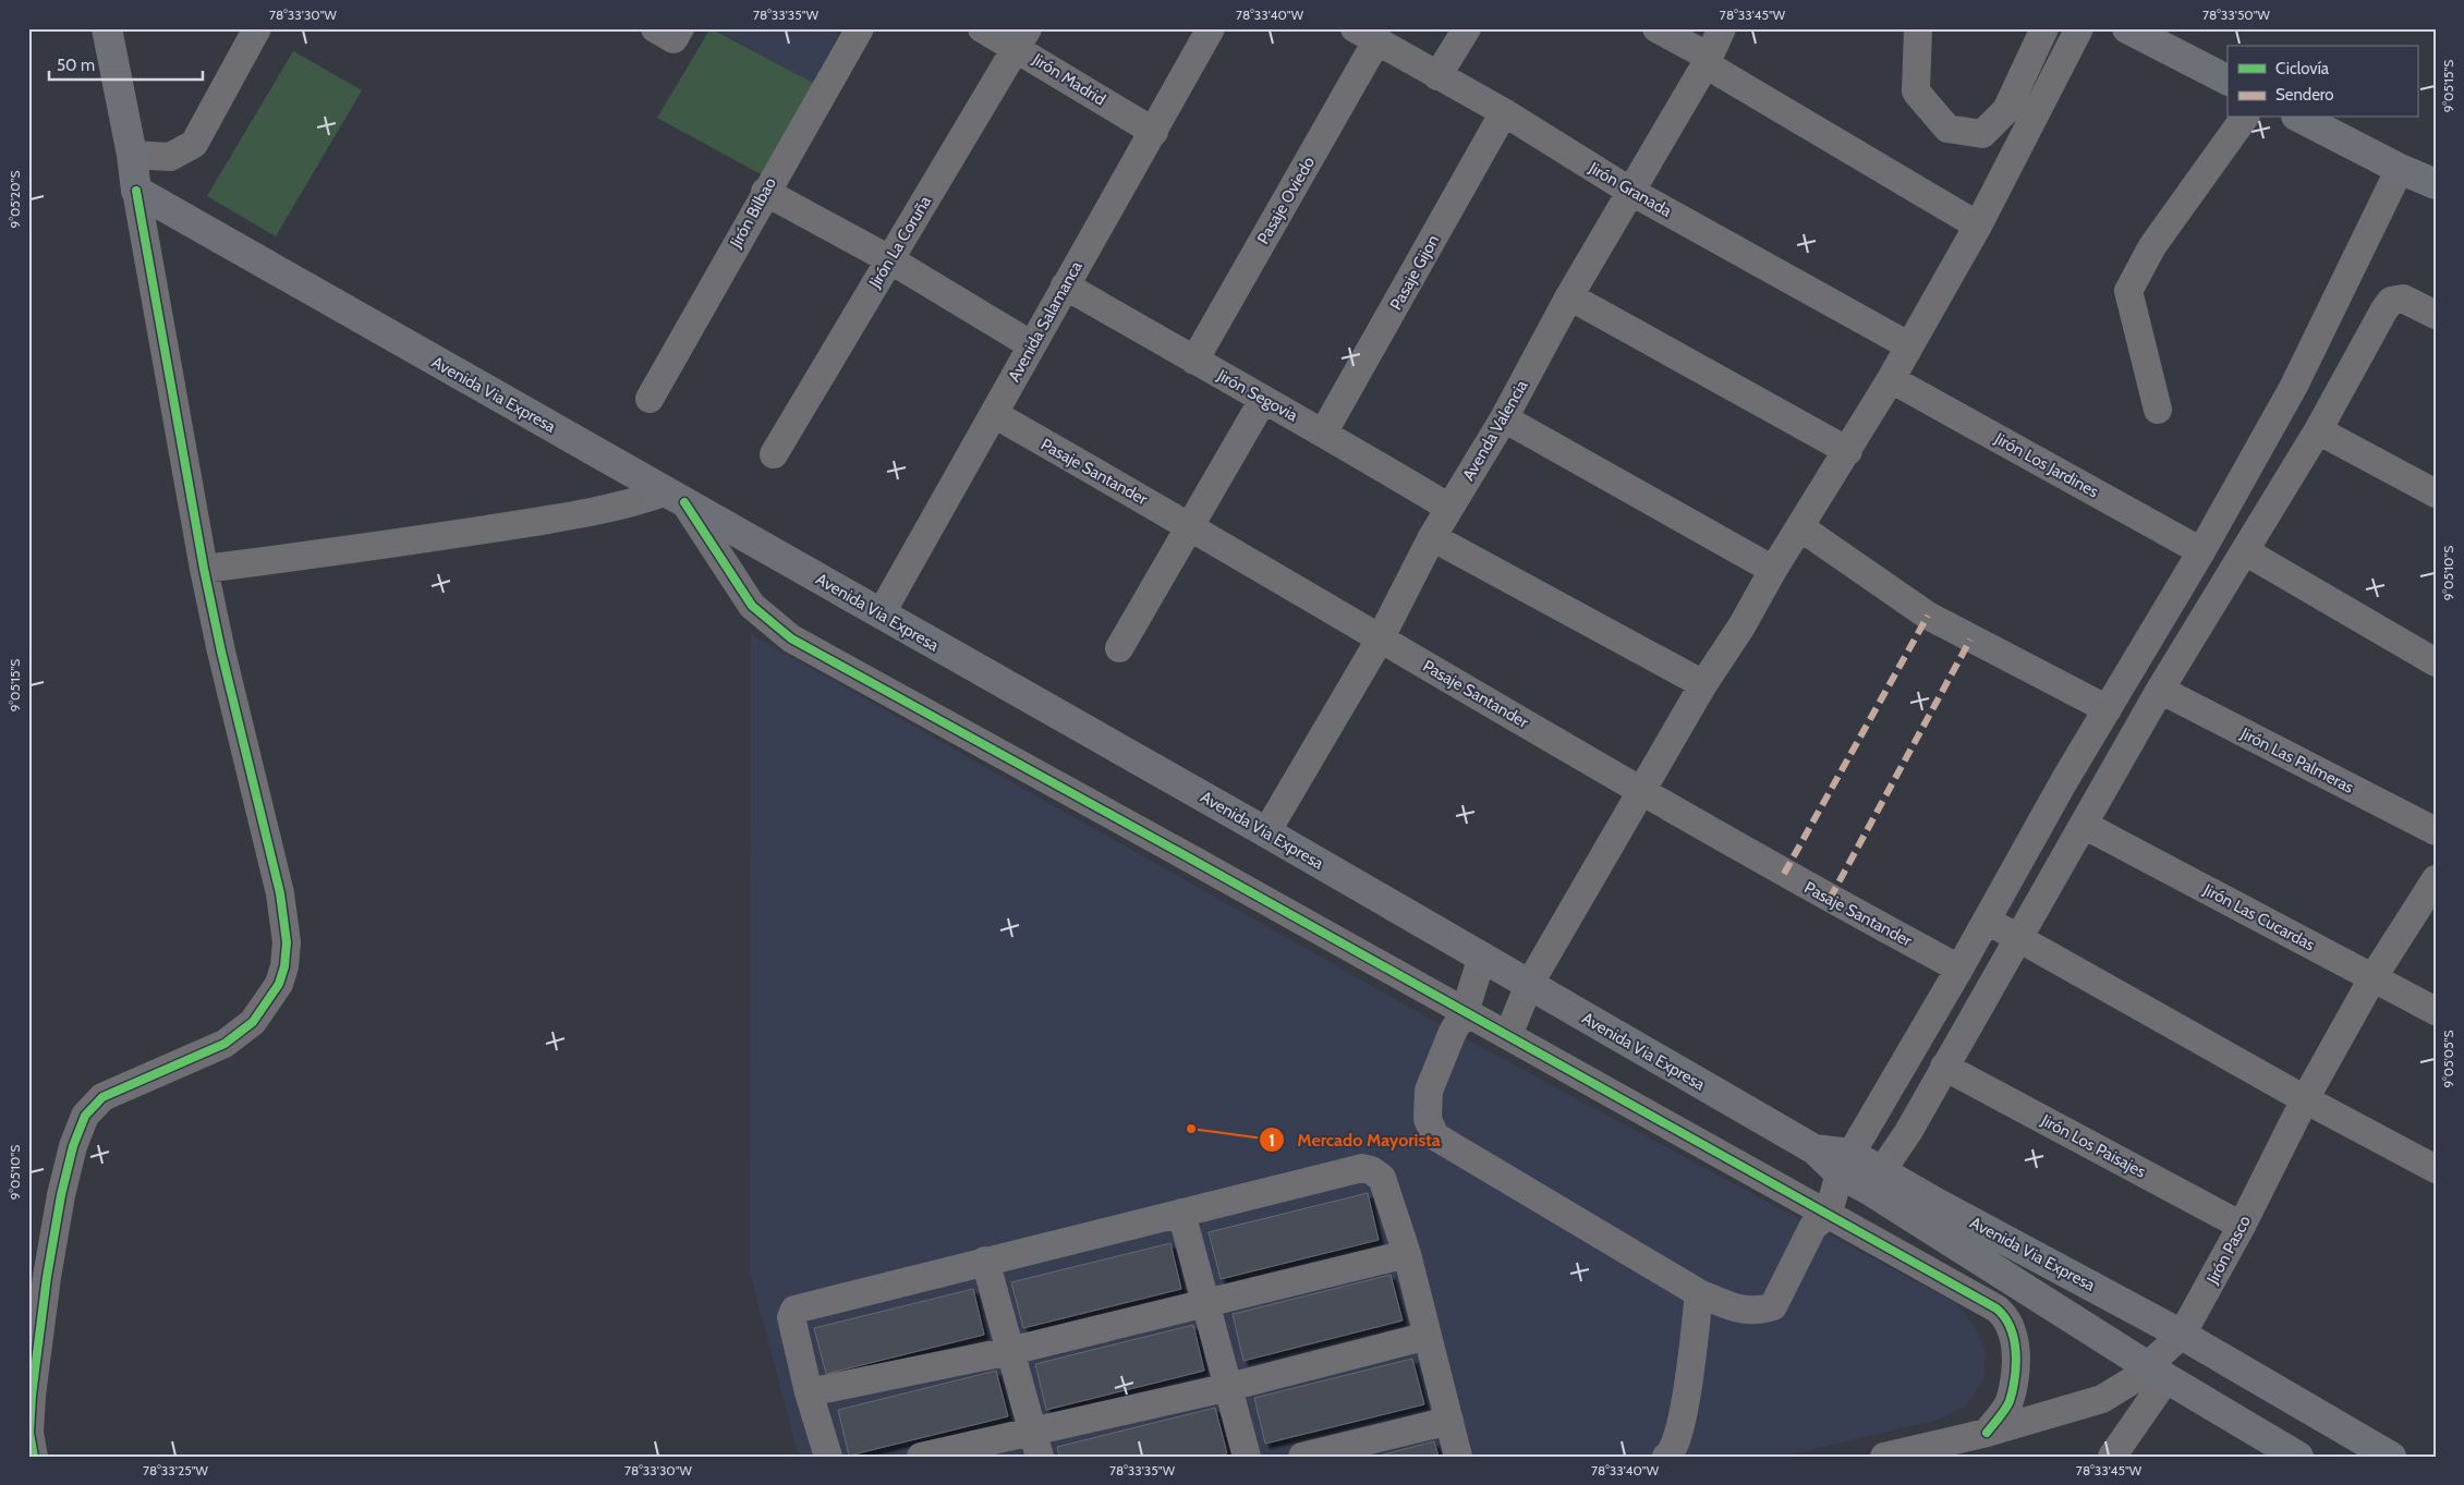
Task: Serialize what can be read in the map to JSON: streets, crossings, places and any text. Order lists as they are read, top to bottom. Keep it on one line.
{"streets":{"main road":["Avenida Via Expresa"],"street":["Jirón Madrid","Jirón Granada","Pasaje Oviedo","Jirón Bilbao","Jirón La Coruña","Pasaje Gijon","Avenida Salamanca","Jirón Segovia","Avenda Valencia","Jirón Los Jardines","Pasaje Santander","Jirón Las Palmeras","Jirón Las Cucardas","Jirón Los Paisajes","Jirón Pasco"]},"crossings":[["Jirón Madrid","Jirón La Coruña"],["Jirón Madrid","Avenida Salamanca"],["Jirón Granada","Pasaje Oviedo"],["Jirón Granada","Pasaje Gijon"],["Jirón Granada","Avenda Valencia"],["Pasaje Oviedo","Jirón Segovia"],["Pasaje Gijon","Jirón Segovia"],["Avenida Salamanca","Avenida Via Expresa"],["Avenida Salamanca","Jirón Segovia"],["Avenida Salamanca","Pasaje Santander"],["Avenida Via Expresa","Avenda Valencia"],["Avenida Via Expresa","Jirón Pasco"],["Jirón Segovia","Avenda Valencia"],["Avenda Valencia","Pasaje Santander"],["Jirón Las Cucardas","Jirón Pasco"],["Jirón Los Paisajes","Jirón Pasco"]],"places":["Mercado Mayorista"],"legend":["Ciclovía","Sendero"],"scale_bar":"50 m","coordinates":["78°33'30\"W","78°33'35\"W","78°33'40\"W","78°33'45\"W","78°33'50\"W","9°05'15\"S","9°05'20\"S","9°05'10\"S","9°05'05\"S","78°33'25\"W"]}
